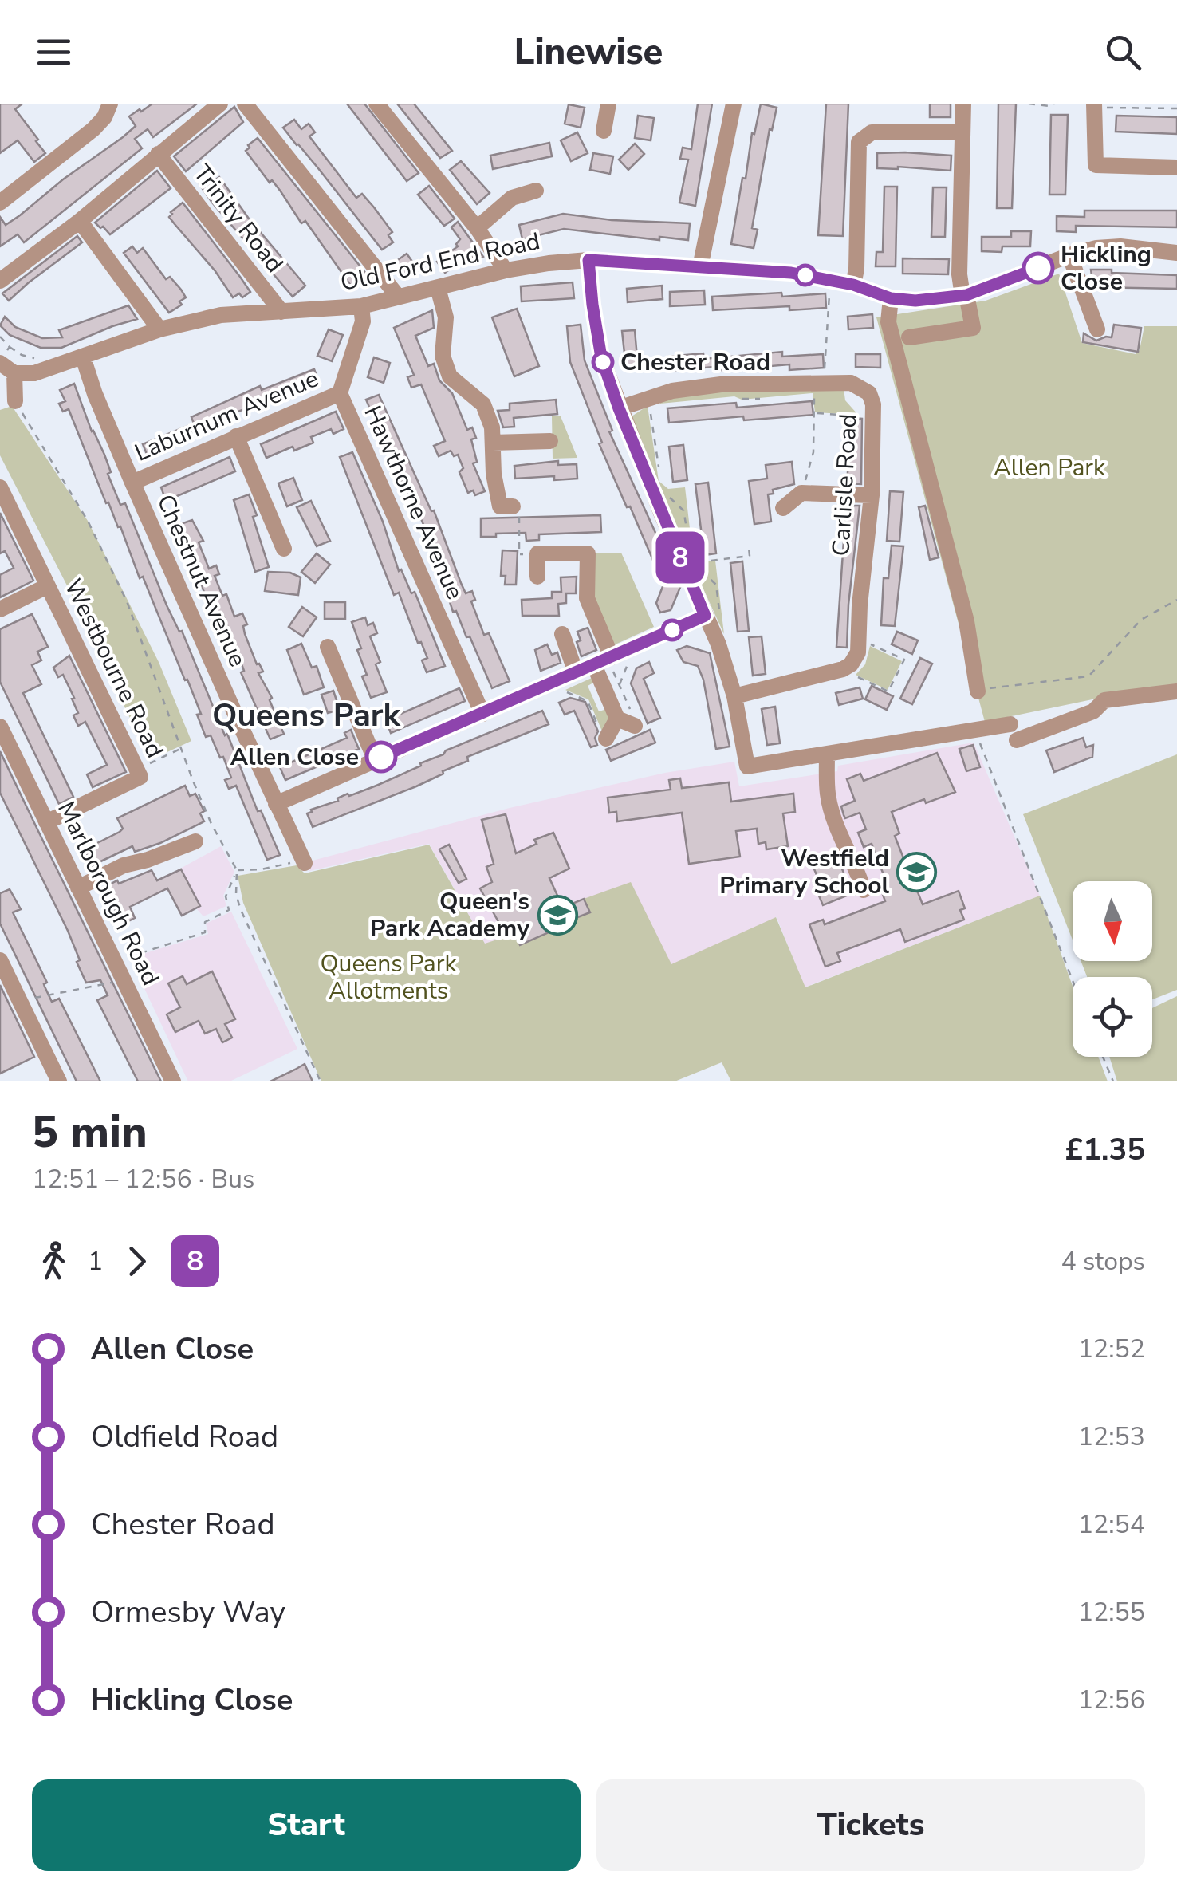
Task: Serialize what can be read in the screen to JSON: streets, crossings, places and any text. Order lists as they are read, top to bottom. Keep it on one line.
{"streets":{"street":["Trinity Road","Old Ford End Road","Laburnum Avenue","Carlisle Road","Hawthorne Avenue","Chestnut Avenue","Westbourne Road","Marlborough Road"]},"crossings":[["Trinity Road","Old Ford End Road"],["Old Ford End Road","Hawthorne Avenue"],["Old Ford End Road","Chestnut Avenue"],["Laburnum Avenue","Hawthorne Avenue"],["Laburnum Avenue","Chestnut Avenue"],["Westbourne Road","Marlborough Road"]],"districts":["Queens Park"],"parks":["Allen Park","Queens Park Allotments"],"places":{"other":["Hickling Close","Chester Road","Allen Close"],"school or university":["Westfield Primary School","Queen's Park Academy"]},"lines":["bus line 8"],"north":"bottom","page":{"header":"Linewise","on_map":"8","heading":["5 min","12:51 – 12:56 · Bus","£1.35"],"legs":["1","8","4 stops"],"list":[{"name":"Allen Close","value":"12:52"},{"name":"Oldfield Road","value":"12:53"},{"name":"Chester Road","value":"12:54"},{"name":"Ormesby Way","value":"12:55"},{"name":"Hickling Close","value":"12:56"}],"buttons":["Start","Tickets"]}}
